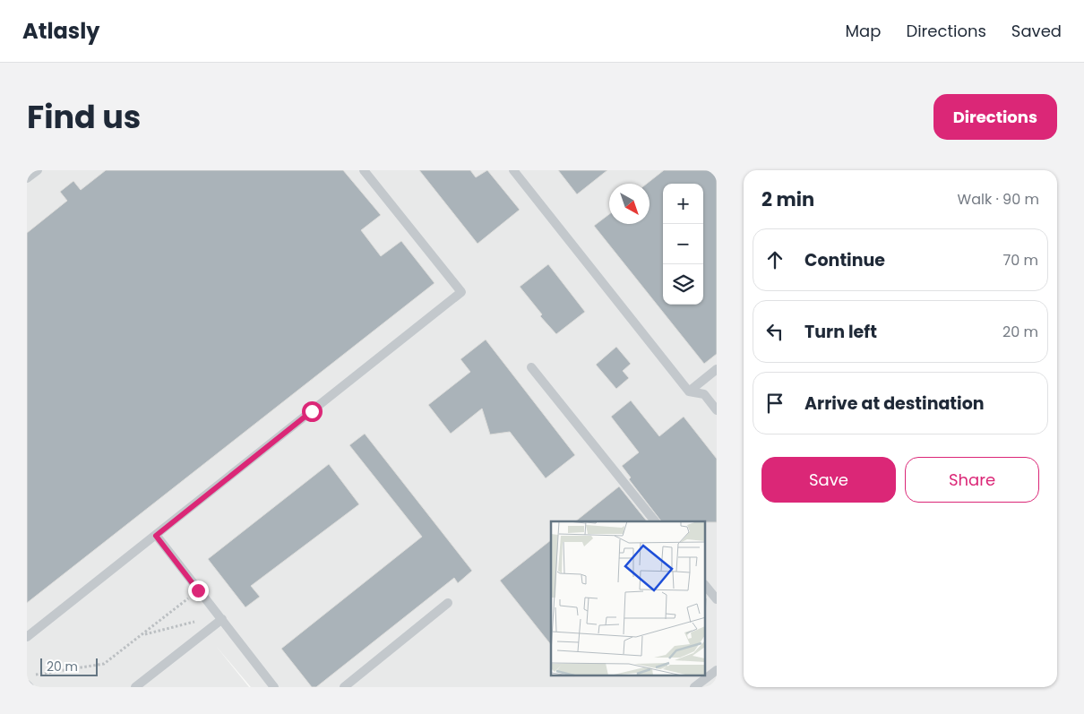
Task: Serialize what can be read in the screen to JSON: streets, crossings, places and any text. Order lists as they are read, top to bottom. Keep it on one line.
{"scale_bar":"20 m","north":"bottom right","page":{"header":"Atlasly","nav":["Map","Directions","Saved"],"title":"Find us","buttons":["Directions",["Save","Share"]],"heading":["2 min","Walk · 90 m"],"map_buttons":["+","−"],"list":[["Continue","70 m"],["Turn left","20 m"],"Arrive at destination"],"scale":"20 m"}}
